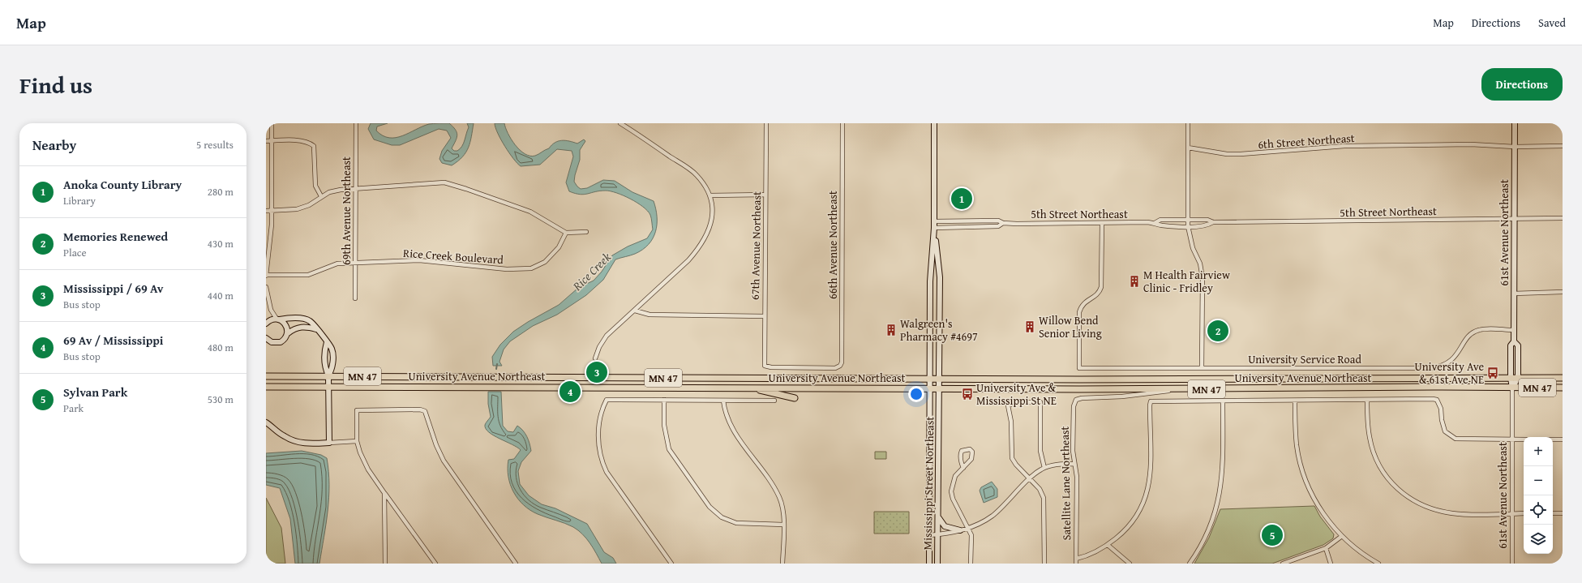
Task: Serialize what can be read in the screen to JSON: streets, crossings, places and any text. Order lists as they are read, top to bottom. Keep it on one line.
{"streets":{"main road":["MN 47","University Avenue Northeast"],"street":["6th Street Northeast","69th Avenue Northeast","5th Street Northeast","61st Avenue Northeast","66th Avenue Northeast","67th Avenue Northeast","Rice Creek Boulevard","University Service Road","Mississippi Street Northeast","Satellite Lane Northeast"]},"crossings":[["6th Street Northeast","61st Avenue Northeast"],["69th Avenue Northeast","Rice Creek Boulevard"],["5th Street Northeast","61st Avenue Northeast"],["5th Street Northeast","University Service Road"],["5th Street Northeast","Mississippi Street Northeast"],["61st Avenue Northeast","University Service Road"],["61st Avenue Northeast","University Avenue Northeast"],["66th Avenue Northeast","67th Avenue Northeast"],["University Avenue Northeast","Mississippi Street Northeast"],["University Avenue Northeast","Satellite Lane Northeast"]],"water":["Rice Creek"],"places":{"building":["M Health Fairview Clinic - Fridley","Willow Bend Senior Living","Walgreen's Pharmacy #4697"],"bus stop":["University Ave & 61st Ave NE","University Ave & Mississippi St NE"]},"page":{"header":"Map","nav":["Map","Directions","Saved"],"title":"Find us","buttons":"Directions","heading":["Nearby","5 results"],"list":[{"mark":"1","name":"Anoka County Library","note":"Library","value":"280 m"},{"mark":"2","name":"Memories Renewed","note":"Place","value":"430 m"},{"mark":"3","name":"Mississippi / 69 Av","note":"Bus stop","value":"440 m"},{"mark":"4","name":"69 Av / Mississippi","note":"Bus stop","value":"480 m"},{"mark":"5","name":"Sylvan Park","note":"Park","value":"530 m"}],"pins":["1","2","3","4","5"],"map_buttons":["+","−"]}}
